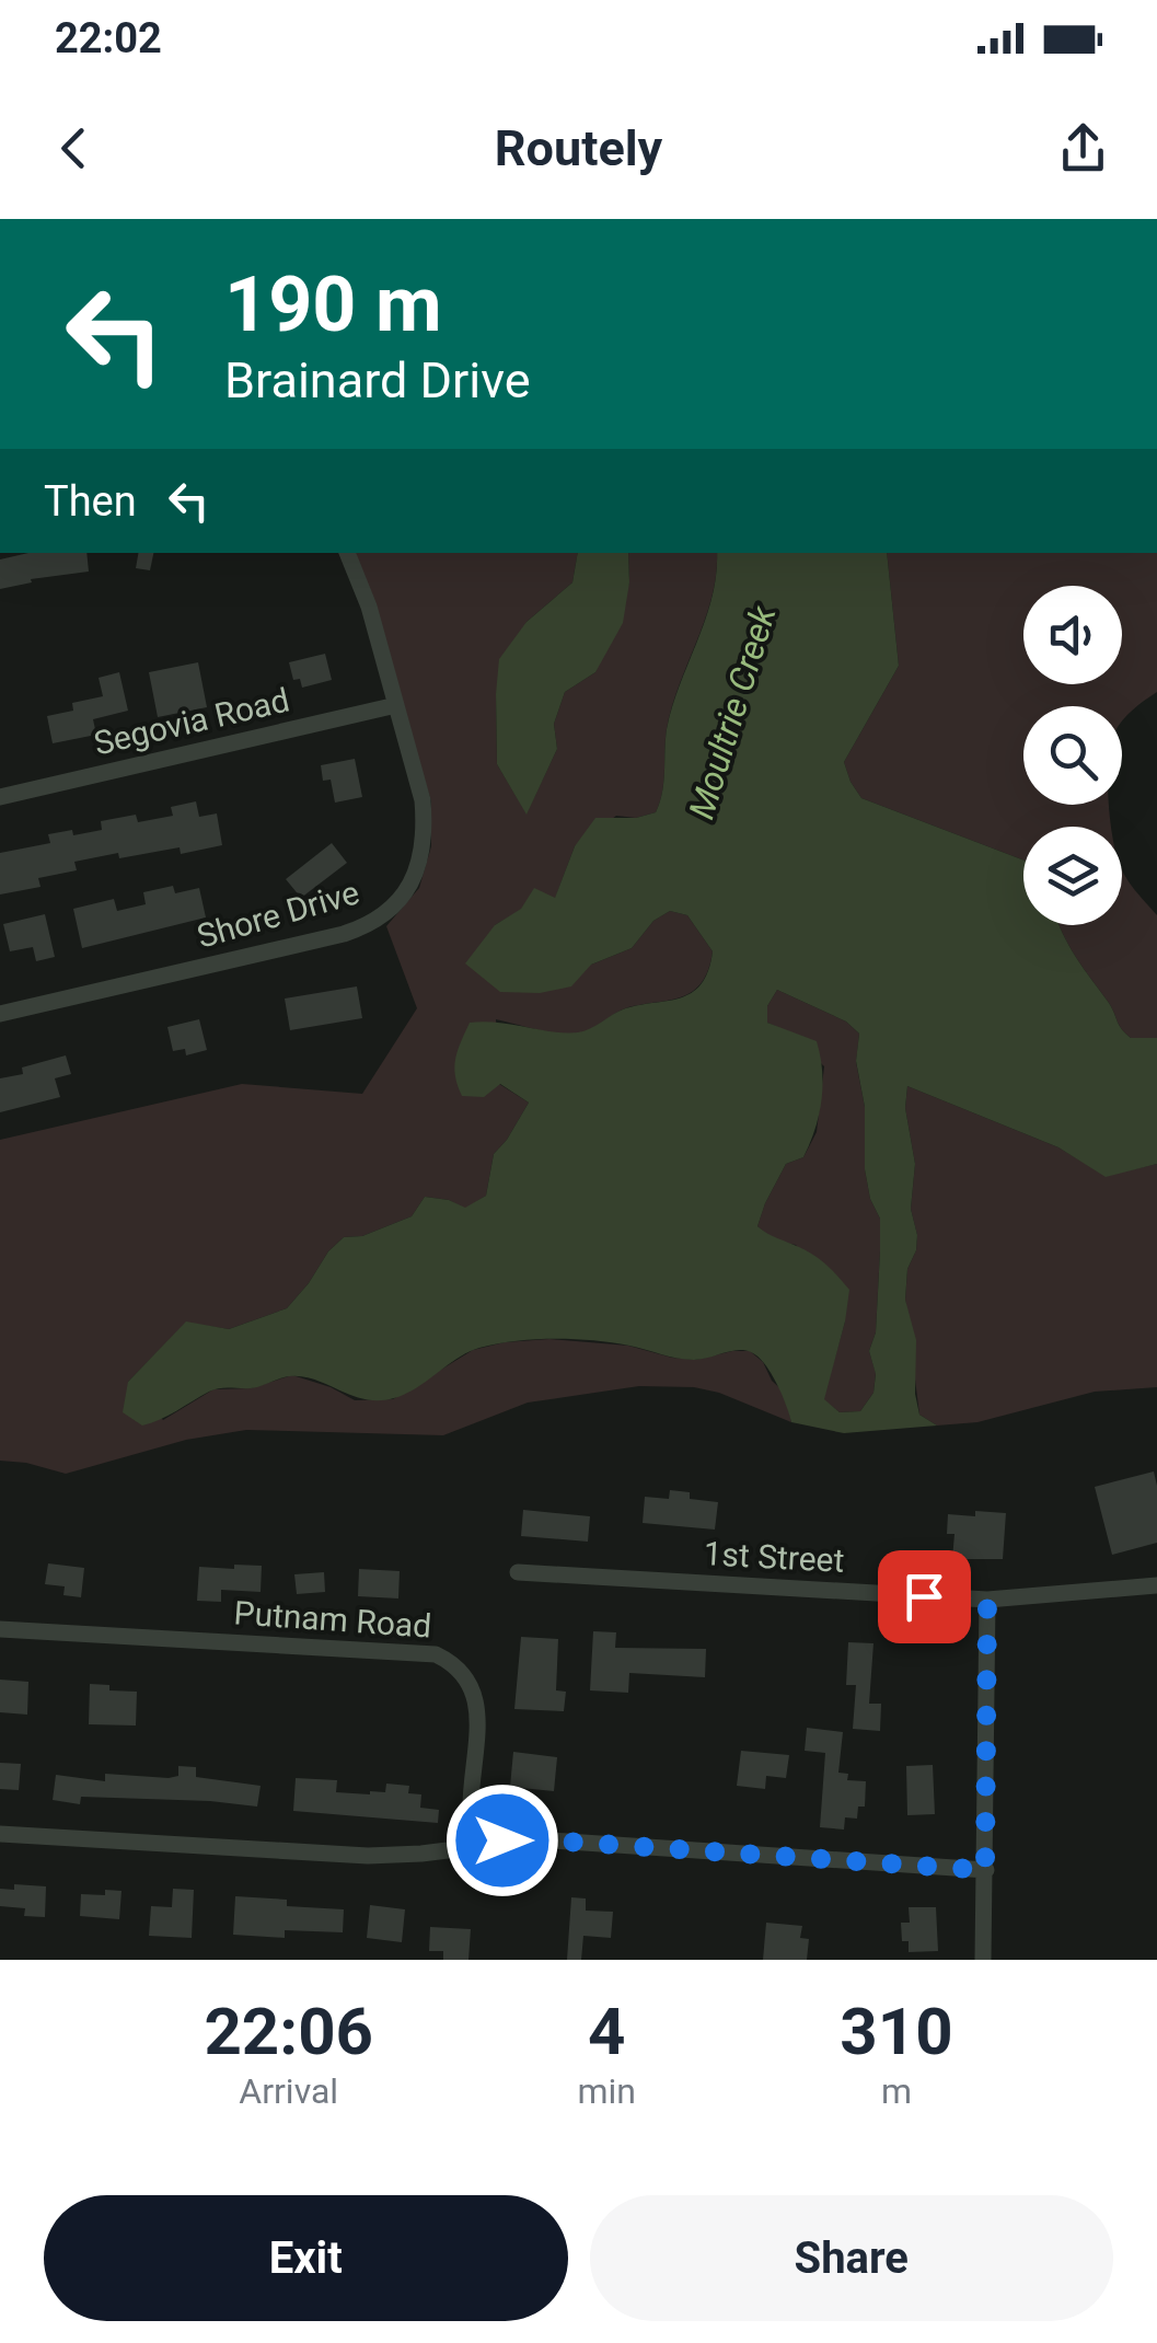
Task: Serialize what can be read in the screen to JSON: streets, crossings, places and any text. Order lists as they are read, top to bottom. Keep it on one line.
{"streets":{"street":["Segovia Road","Shore Drive","1st Street","Putnam Road"]},"crossings":[["Segovia Road","Shore Drive"]],"water":["Moultrie Creek"],"page":{"status":"22:02","header":"Routely","turn":["190 m","Brainard Drive"],"then":"Then","eta":["22:06","Arrival","4","min","310","m"],"buttons":["Exit","Share"]}}
